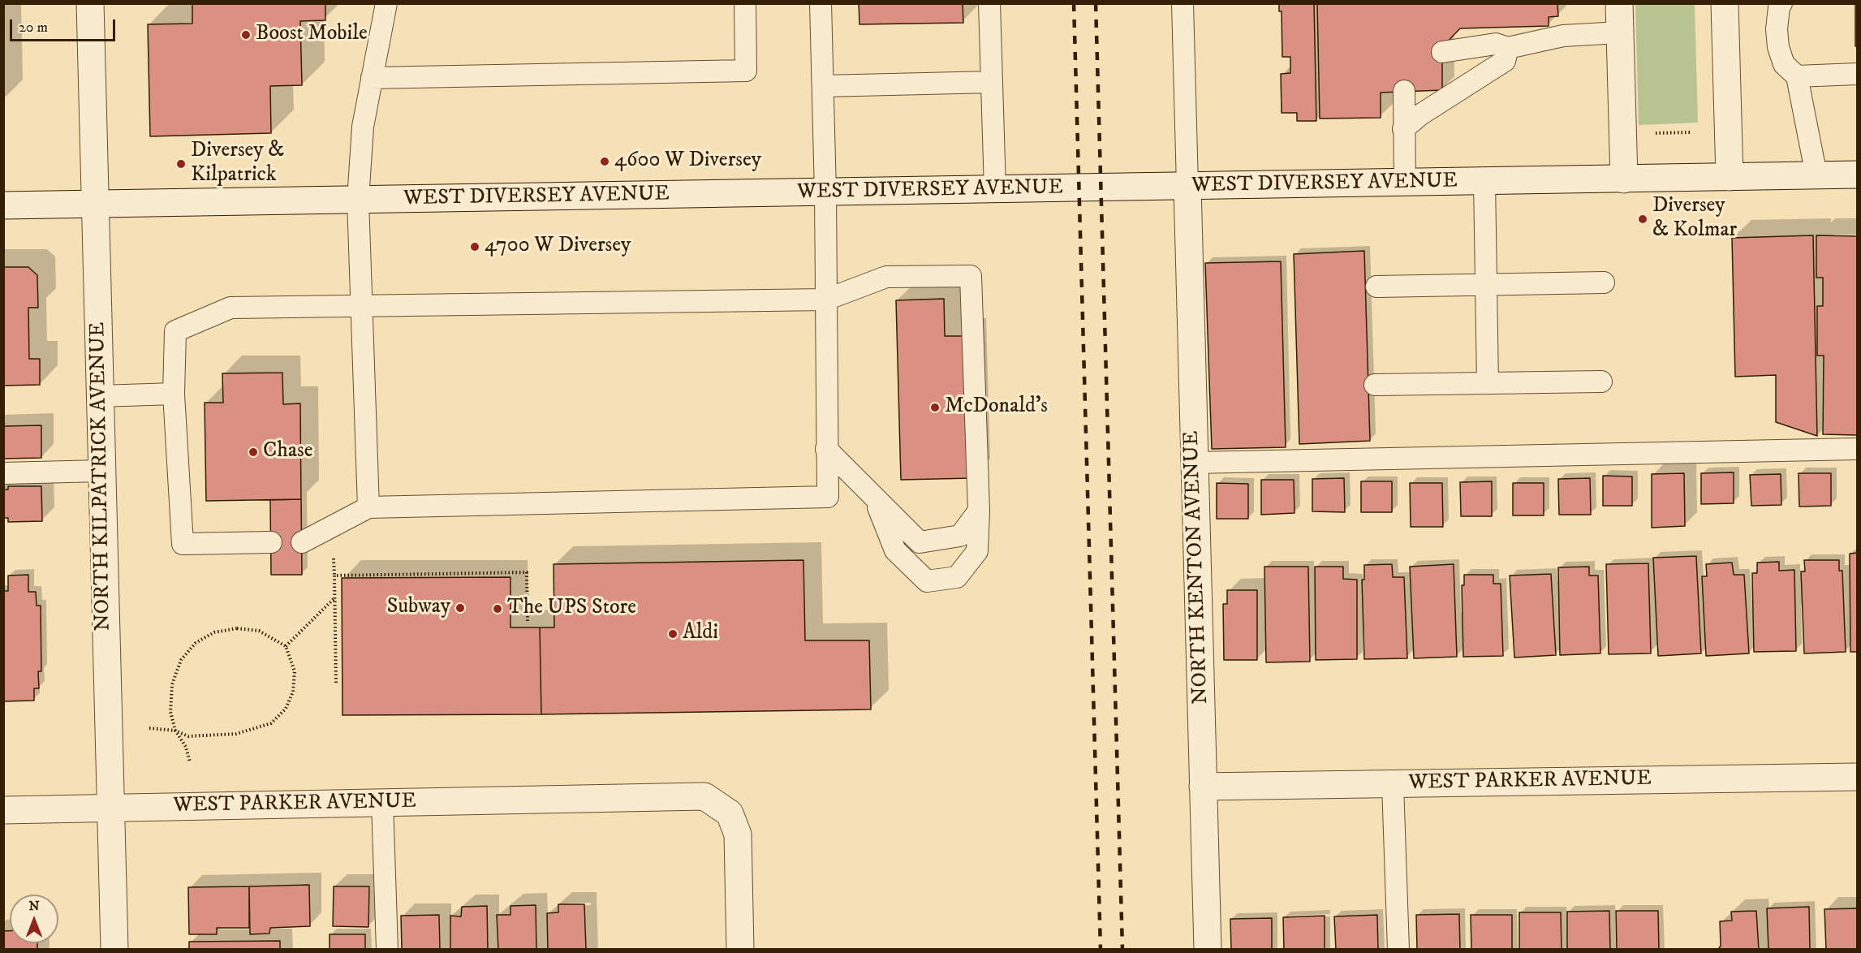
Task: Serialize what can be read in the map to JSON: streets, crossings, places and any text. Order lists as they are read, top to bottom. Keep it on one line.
{"streets":{"street":["WEST DIVERSEY AVENUE","NORTH KILPATRICK AVENUE","NORTH KENTON AVENUE","WEST PARKER AVENUE"]},"crossings":[["WEST DIVERSEY AVENUE","NORTH KILPATRICK AVENUE"],["WEST DIVERSEY AVENUE","NORTH KENTON AVENUE"],["NORTH KILPATRICK AVENUE","WEST PARKER AVENUE"],["NORTH KENTON AVENUE","WEST PARKER AVENUE"]],"places":["Boost Mobile","4600 W Diversey","Diversey & Kilpatrick","Diversey & Kolmar","4700 W Diversey","McDonald's","Chase","Subway","The UPS Store","Aldi"],"scale_bar":"20 m","north":"top"}
